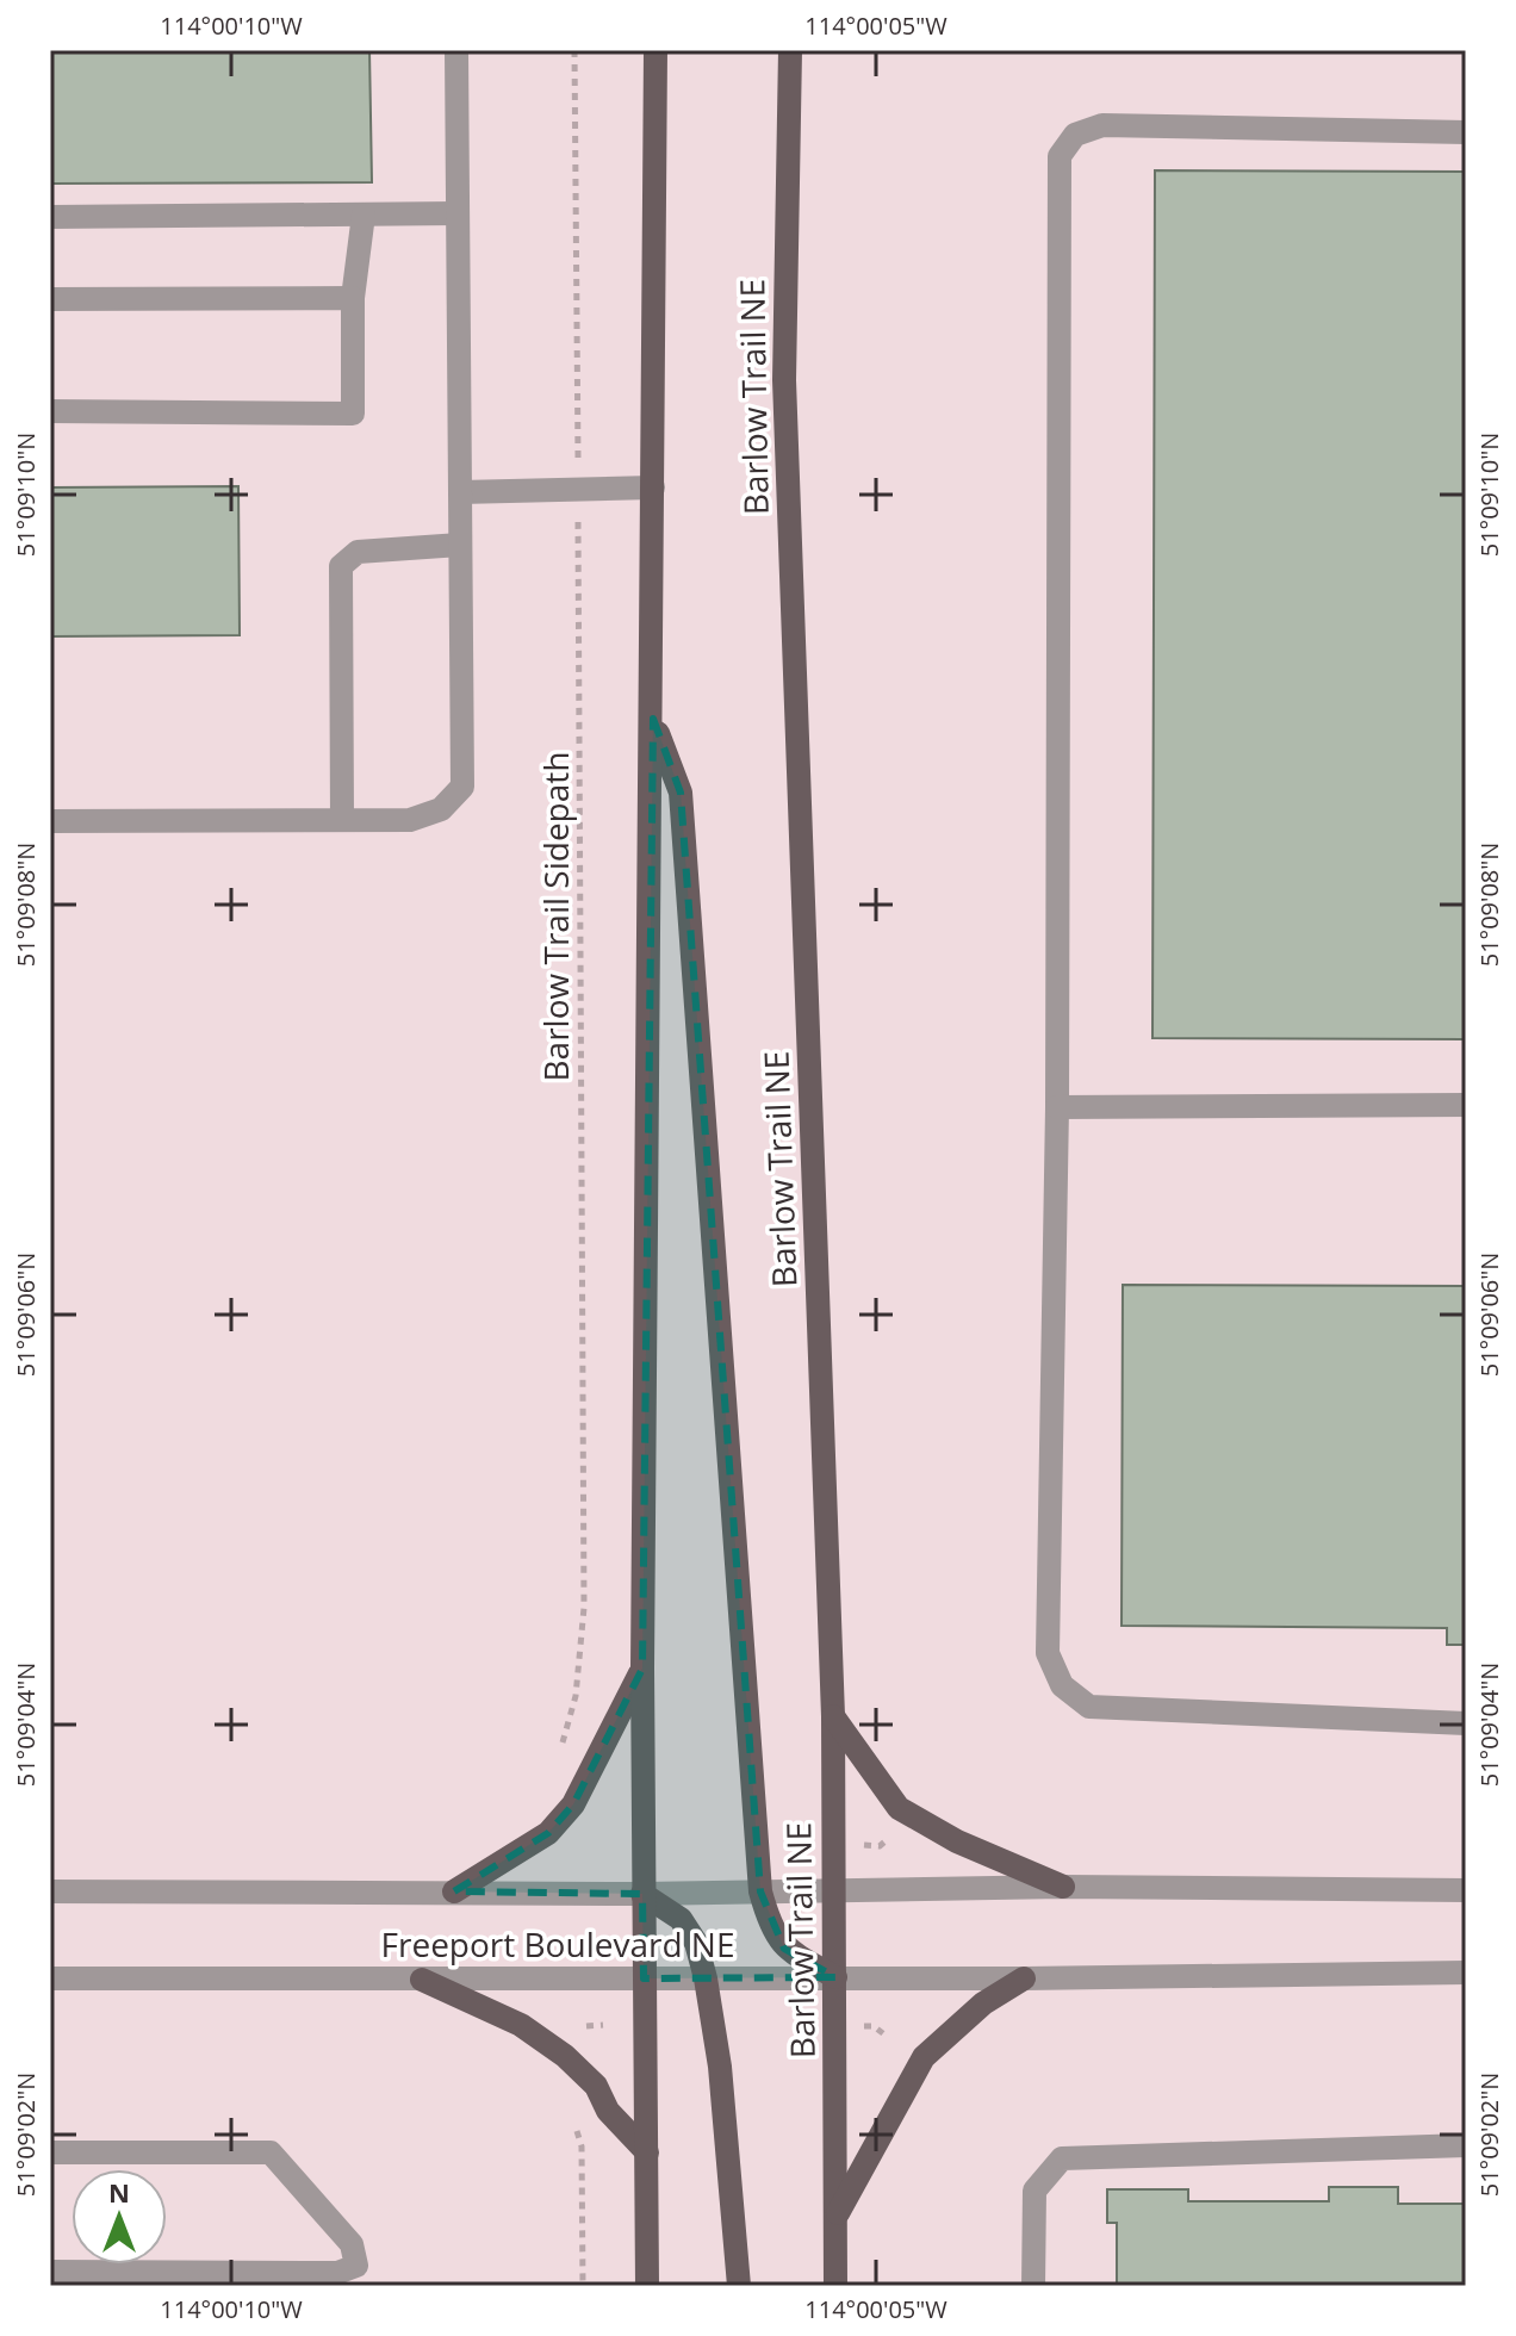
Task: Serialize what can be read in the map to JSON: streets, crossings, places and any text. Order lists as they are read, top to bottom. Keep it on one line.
{"streets":{"main road":["Barlow Trail NE"],"street":["Freeport Boulevard NE"],"path":["Barlow Trail Sidepath"]},"crossings":[["Barlow Trail NE","Freeport Boulevard NE"]],"north":"top","coordinates":["114°00'10\"W","114°00'05\"W","51°09'10\"N","51°09'08\"N","51°09'06\"N","51°09'04\"N","51°09'02\"N"]}
